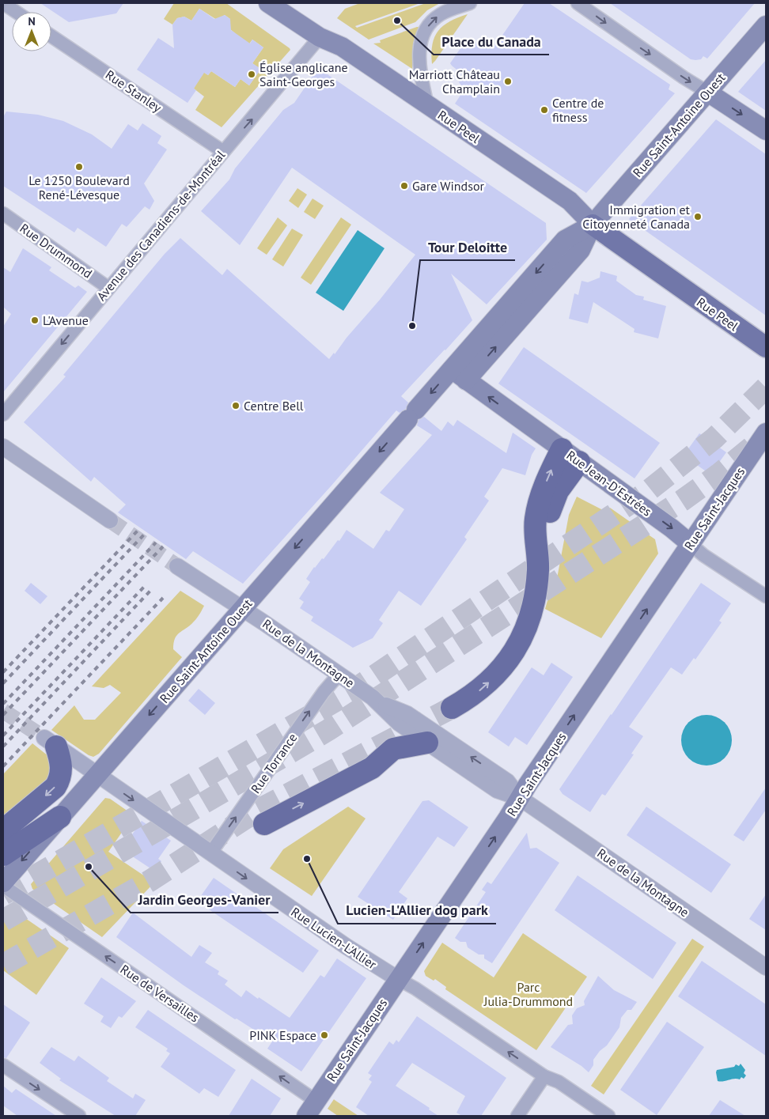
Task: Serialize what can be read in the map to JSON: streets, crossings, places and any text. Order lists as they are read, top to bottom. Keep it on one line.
{"streets":{"main road":["Rue Saint-Antoine Ouest","Rue Peel","Rue Jean-D'Estrées","Rue Saint-Jacques"],"street":["Rue Stanley","Avenue des Canadiens-de-Montréal","Rue Drummond","Rue de la Montagne","Rue Torrance","Rue Lucien-L'Allier","Rue de Versailles"]},"crossings":[["Rue Stanley","Avenue des Canadiens-de-Montréal"],["Rue Saint-Antoine Ouest","Rue Peel"],["Rue Saint-Antoine Ouest","Rue Jean-D'Estrées"],["Rue Saint-Antoine Ouest","Rue de la Montagne"],["Rue Saint-Antoine Ouest","Rue Lucien-L'Allier"],["Rue Peel","Avenue des Canadiens-de-Montréal"],["Avenue des Canadiens-de-Montréal","Rue Drummond"],["Rue Jean-D'Estrées","Rue Saint-Jacques"],["Rue Saint-Jacques","Rue de la Montagne"],["Rue Saint-Jacques","Rue Lucien-L'Allier"],["Rue Saint-Jacques","Rue de Versailles"],["Rue de la Montagne","Rue Torrance"],["Rue Torrance","Rue Lucien-L'Allier"]],"one_way":["Rue Saint-Jacques","Rue Torrance","Rue de Versailles"],"parks":["Parc Julia-Drummond"],"places":["Place du Canada","Église anglicane Saint-Georges","Marriott Château Champlain","Centre de fitness","Le 1250 Boulevard René-Lévesque","Gare Windsor","Immigration et Citoyenneté Canada","L'Avenue","Tour Deloitte","Centre Bell","Lucien-L'Allier dog park","Jardin Georges-Vanier","PINK Espace"],"north":"top"}
